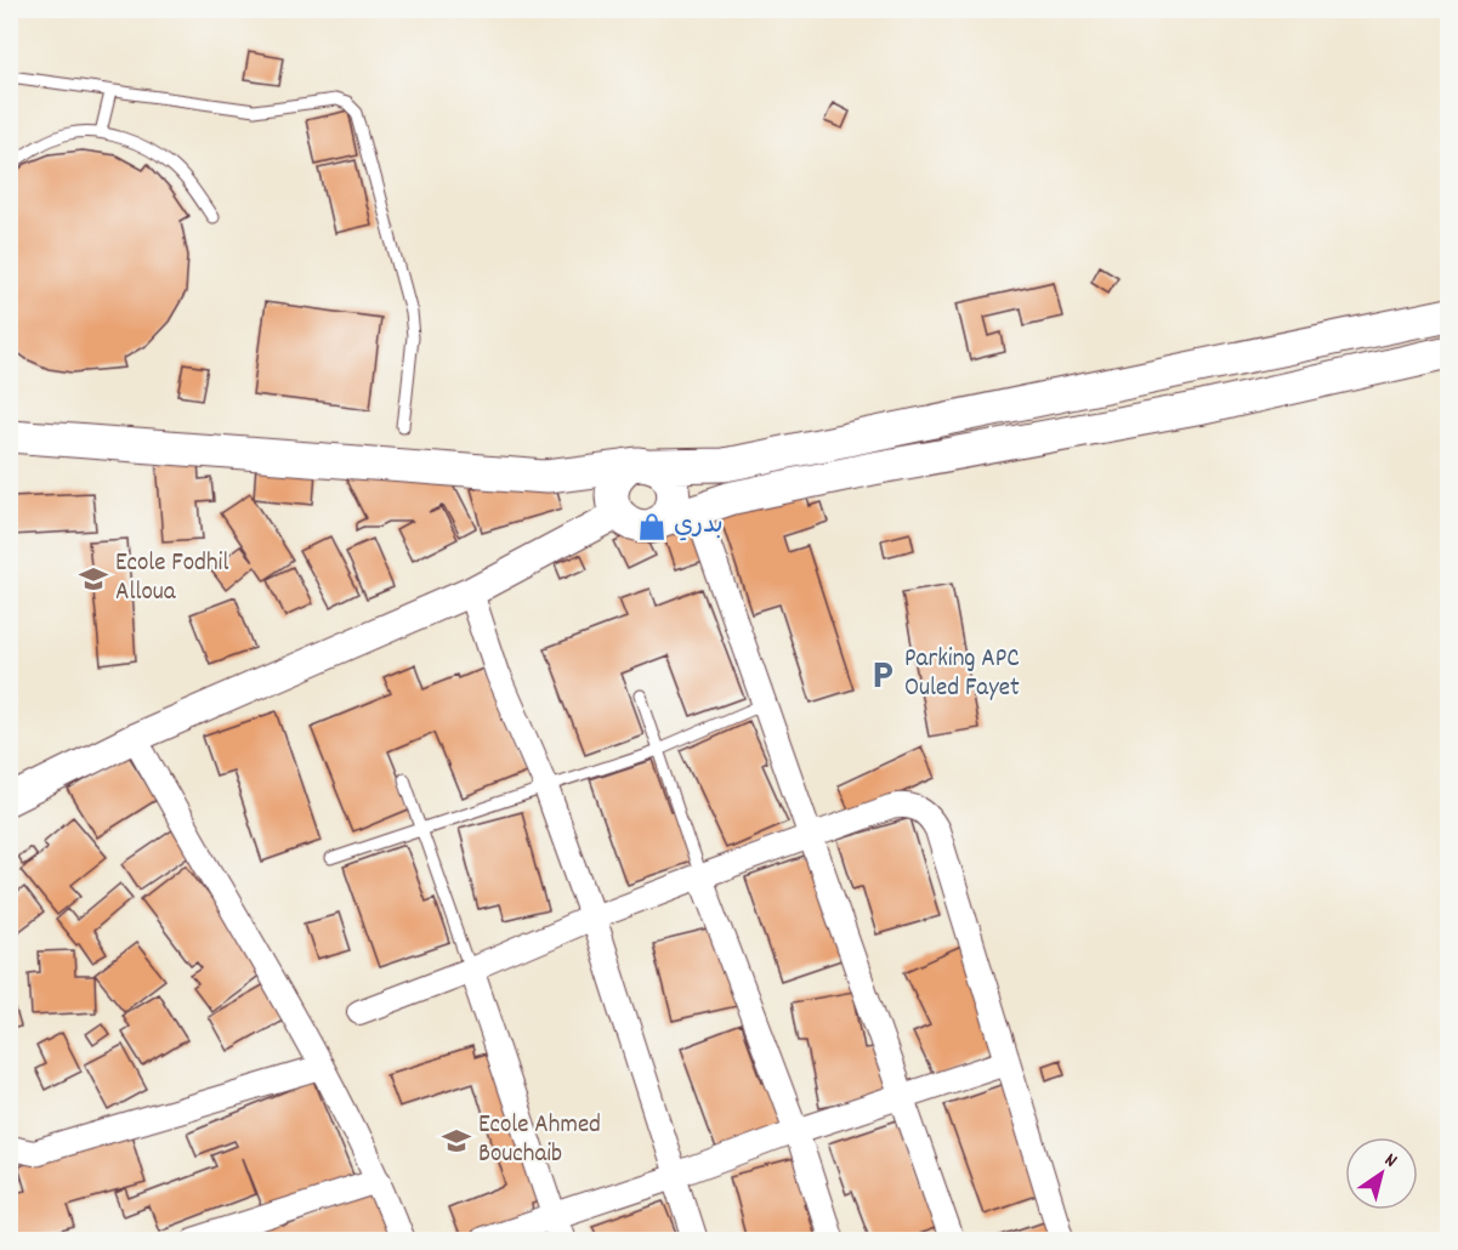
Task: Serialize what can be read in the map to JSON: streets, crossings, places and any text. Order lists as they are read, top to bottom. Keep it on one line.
{"places":{"shop":["بدري"],"school or university":["Ecole Fodhil Alloua","Ecole Ahmed Bouchaib"],"parking":["Parking APC Ouled Fayet"]},"north":"top right"}
